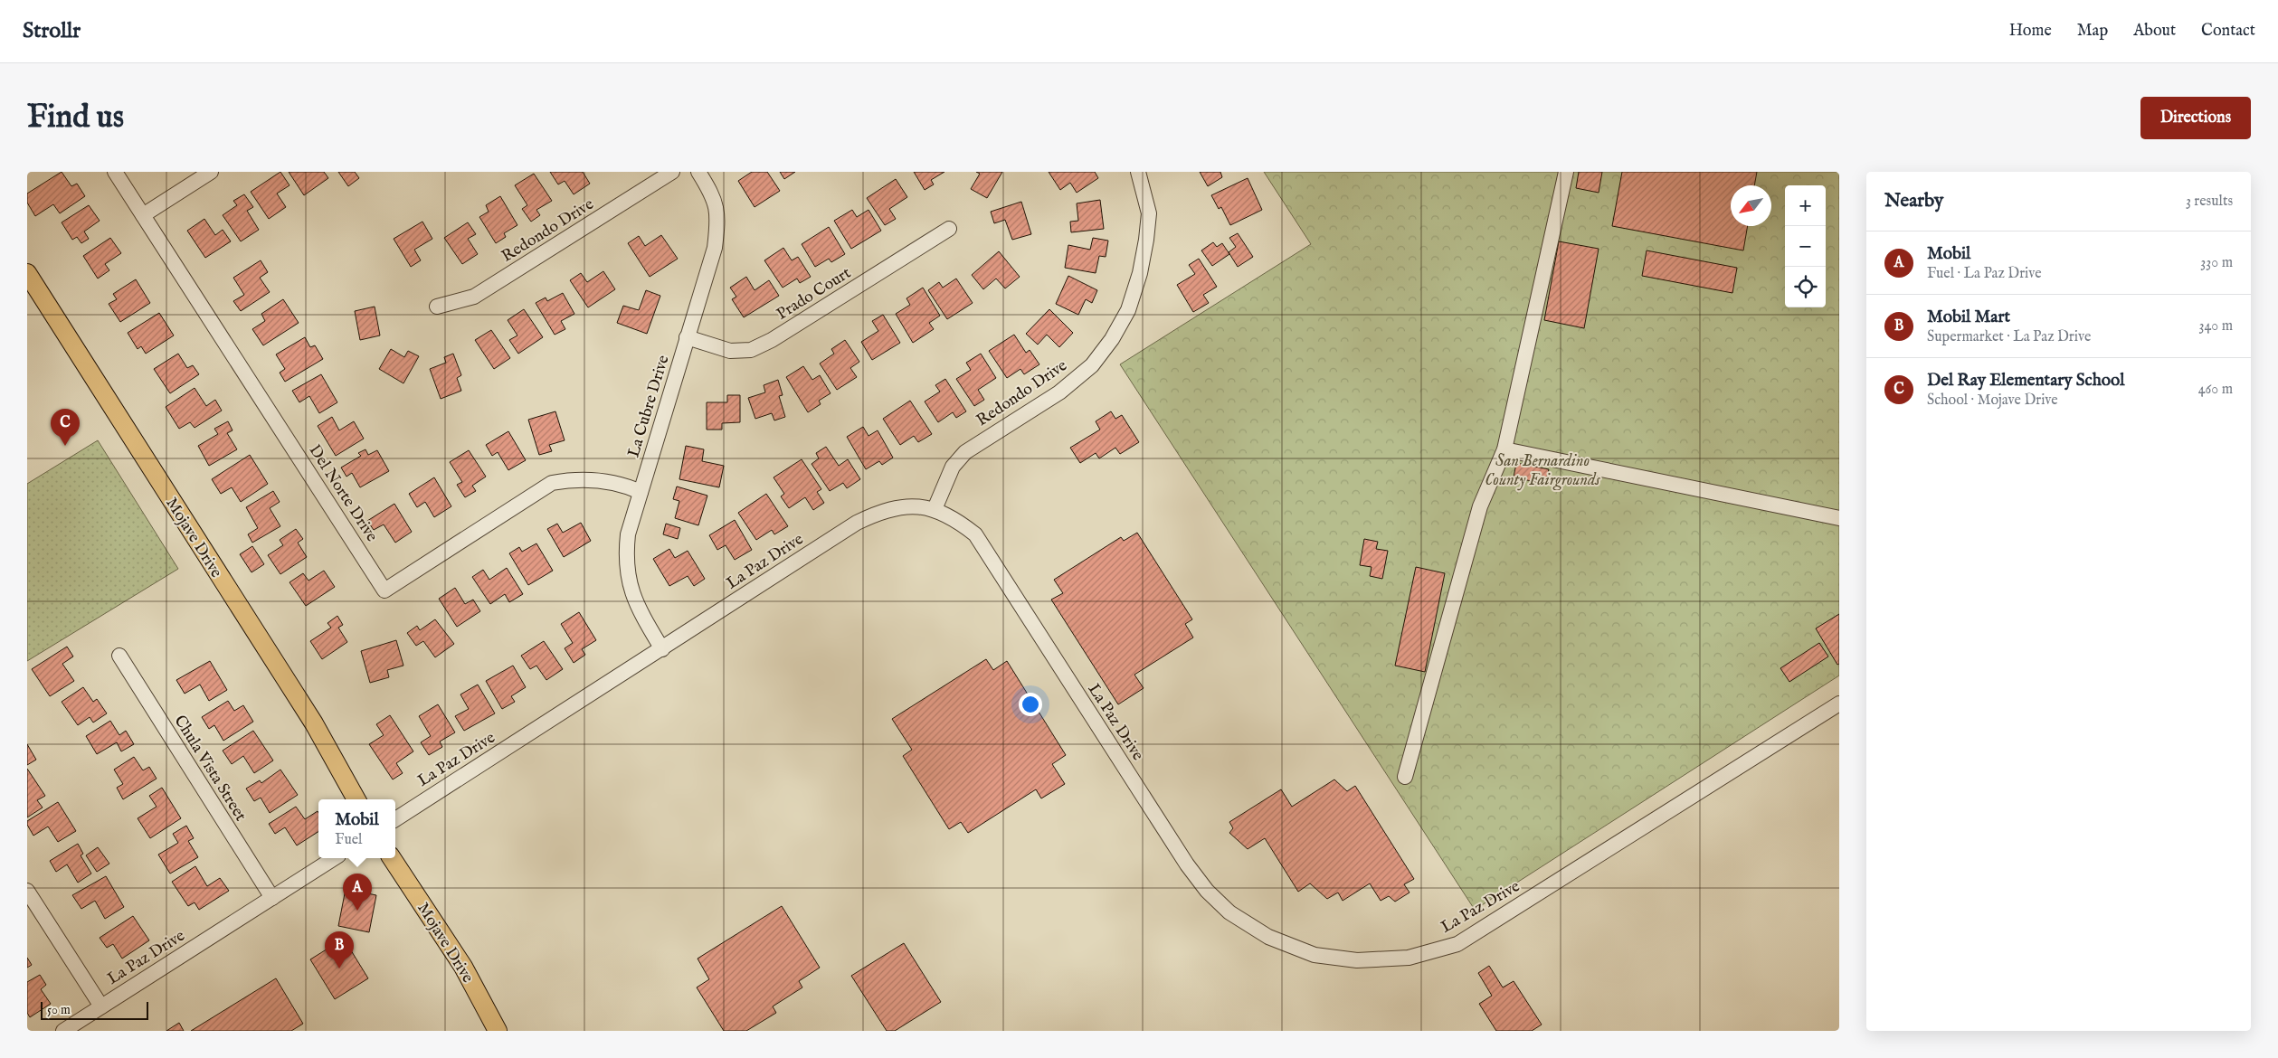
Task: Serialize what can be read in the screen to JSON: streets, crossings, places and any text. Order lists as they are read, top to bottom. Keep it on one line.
{"streets":{"main road":["Mojave Drive"],"street":["Redondo Drive","Prado Court","La Cubre Drive","Del Norte Drive","La Paz Drive","Chula Vista Street"]},"crossings":[["Redondo Drive","La Paz Drive"],["Prado Court","La Cubre Drive"],["La Cubre Drive","Del Norte Drive"],["La Cubre Drive","La Paz Drive"],["La Paz Drive","Chula Vista Street"]],"parks":["San Bernardino County Fairgrounds"],"scale_bar":"50 m","north":"bottom left","page":{"header":"Strollr","nav":["Home","Map","About","Contact"],"buttons":"Directions","title":"Find us","heading":["Nearby","3 results"],"map_buttons":["+","−"],"list":[{"mark":"A","name":"Mobil","note":"Fuel · La Paz Drive","value":"330 m"},{"mark":"B","name":"Mobil Mart","note":"Supermarket · La Paz Drive","value":"340 m"},{"mark":"C","name":"Del Ray Elementary School","note":"School · Mojave Drive","value":"460 m"}],"pins":["C","A","B"],"popup":["Mobil","Fuel"],"scale":"50 m"}}
